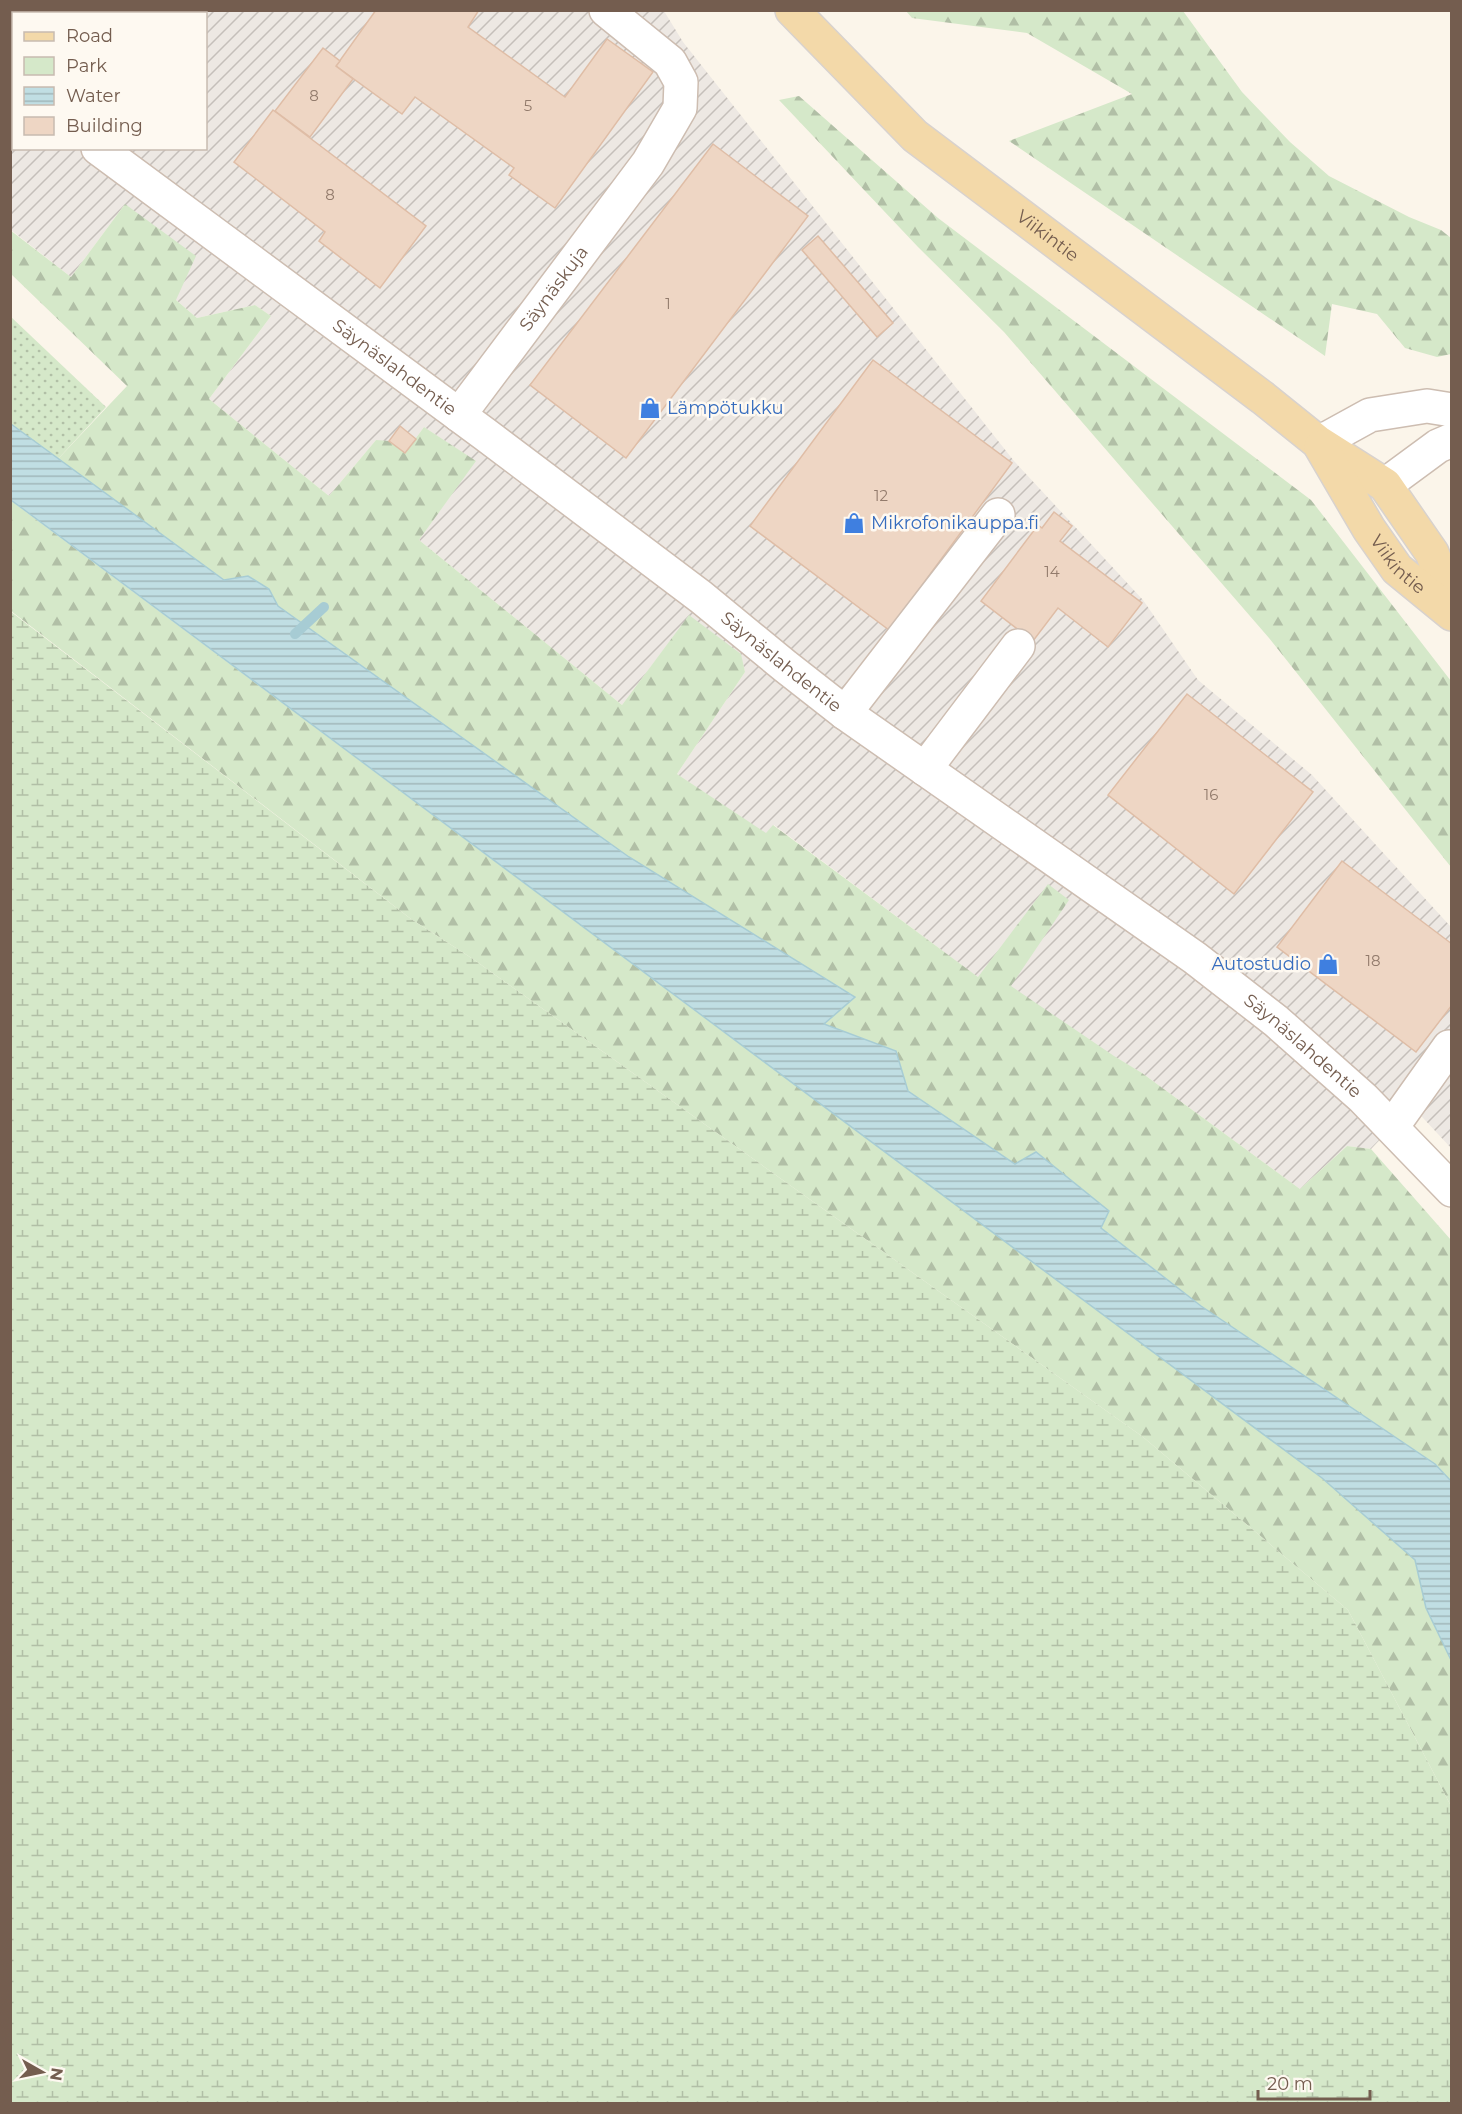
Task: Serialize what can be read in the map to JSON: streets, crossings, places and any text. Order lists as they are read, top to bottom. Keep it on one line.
{"streets":{"main road":["Viikintie"],"street":["Säynäskuja","Säynäslahdentie"]},"crossings":[["Säynäskuja","Säynäslahdentie"]],"places":{"shop":["Lämpötukku","Mikrofonikauppa.fi","Autostudio"]},"house_numbers":["8","5","8","1","12","14","16","18"],"legend":["Road","Park","Water","Building"],"scale_bar":"20 m","north":"right"}
